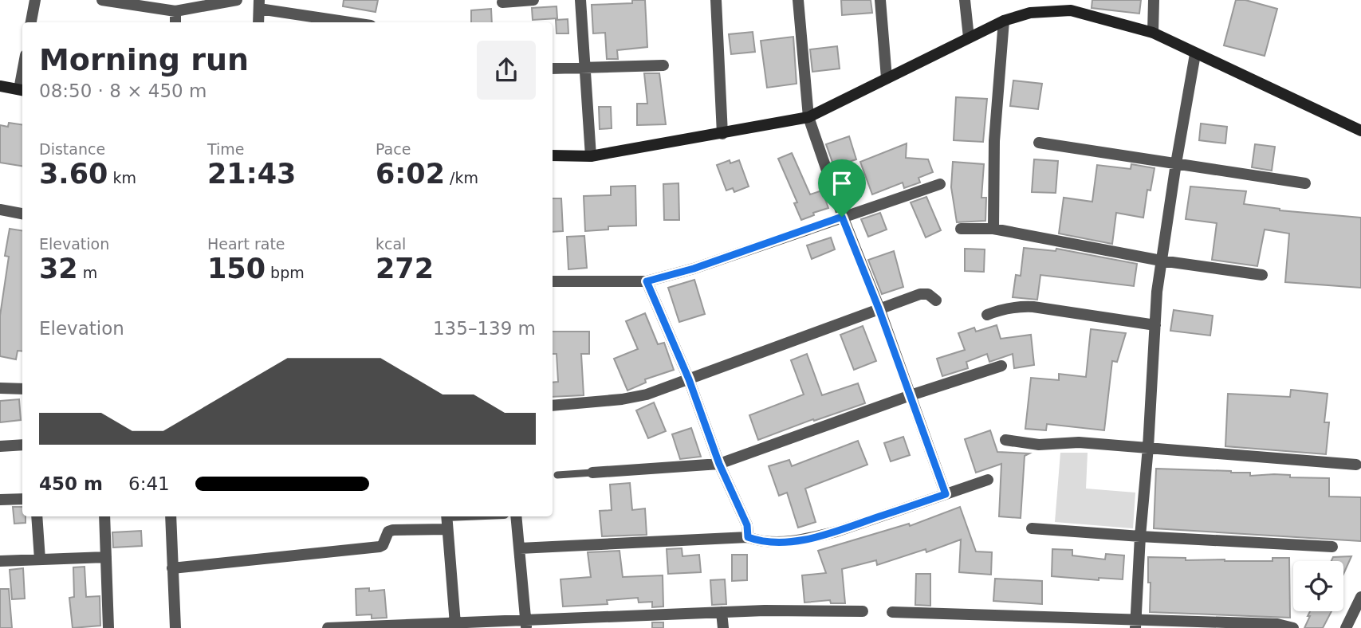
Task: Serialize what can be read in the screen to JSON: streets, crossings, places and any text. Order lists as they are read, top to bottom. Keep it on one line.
{"page":{"heading":["Morning run","08:50 · 8 × 450 m"],"stats":[["Distance","3.60 km"],["Time","21:43"],["Pace","6:02 /km"],["Elevation","32 m"],["Heart rate","150 bpm"],["kcal","272"]],"chart":["Elevation","135–139 m"],"list":[{"name":"450 m","note":"6:41"}]}}
